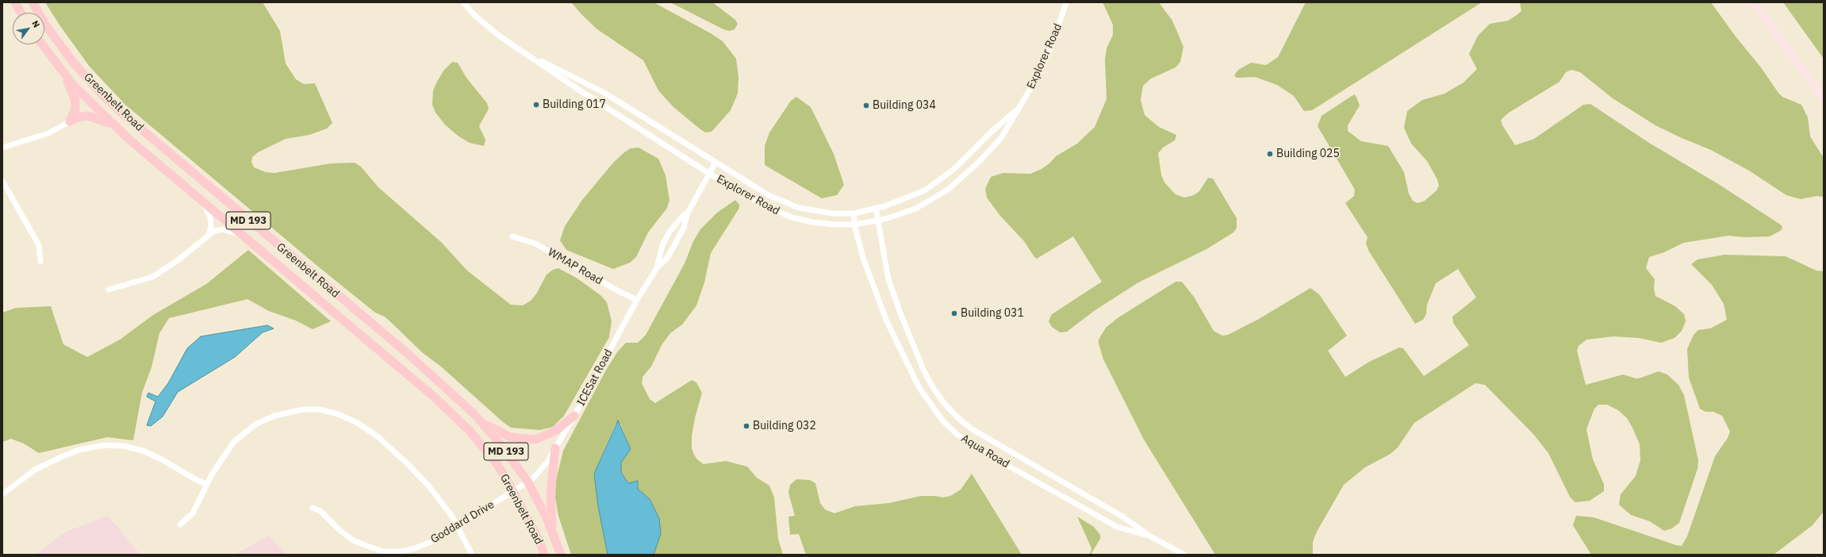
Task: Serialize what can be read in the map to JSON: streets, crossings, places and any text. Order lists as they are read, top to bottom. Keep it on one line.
{"streets":{"main road":["Greenbelt Road","MD 193"],"street":["Explorer Road","WMAP Road","ICESat Road","Aqua Road","Goddard Drive"]},"crossings":[["Explorer Road","ICESat Road"],["Explorer Road","Aqua Road"],["Greenbelt Road","ICESat Road"],["Greenbelt Road","Goddard Drive"],["WMAP Road","ICESat Road"],["ICESat Road","Goddard Drive"]],"places":["Building 017","Building 034","Building 025","Building 031","Building 032"],"north":"top right"}
